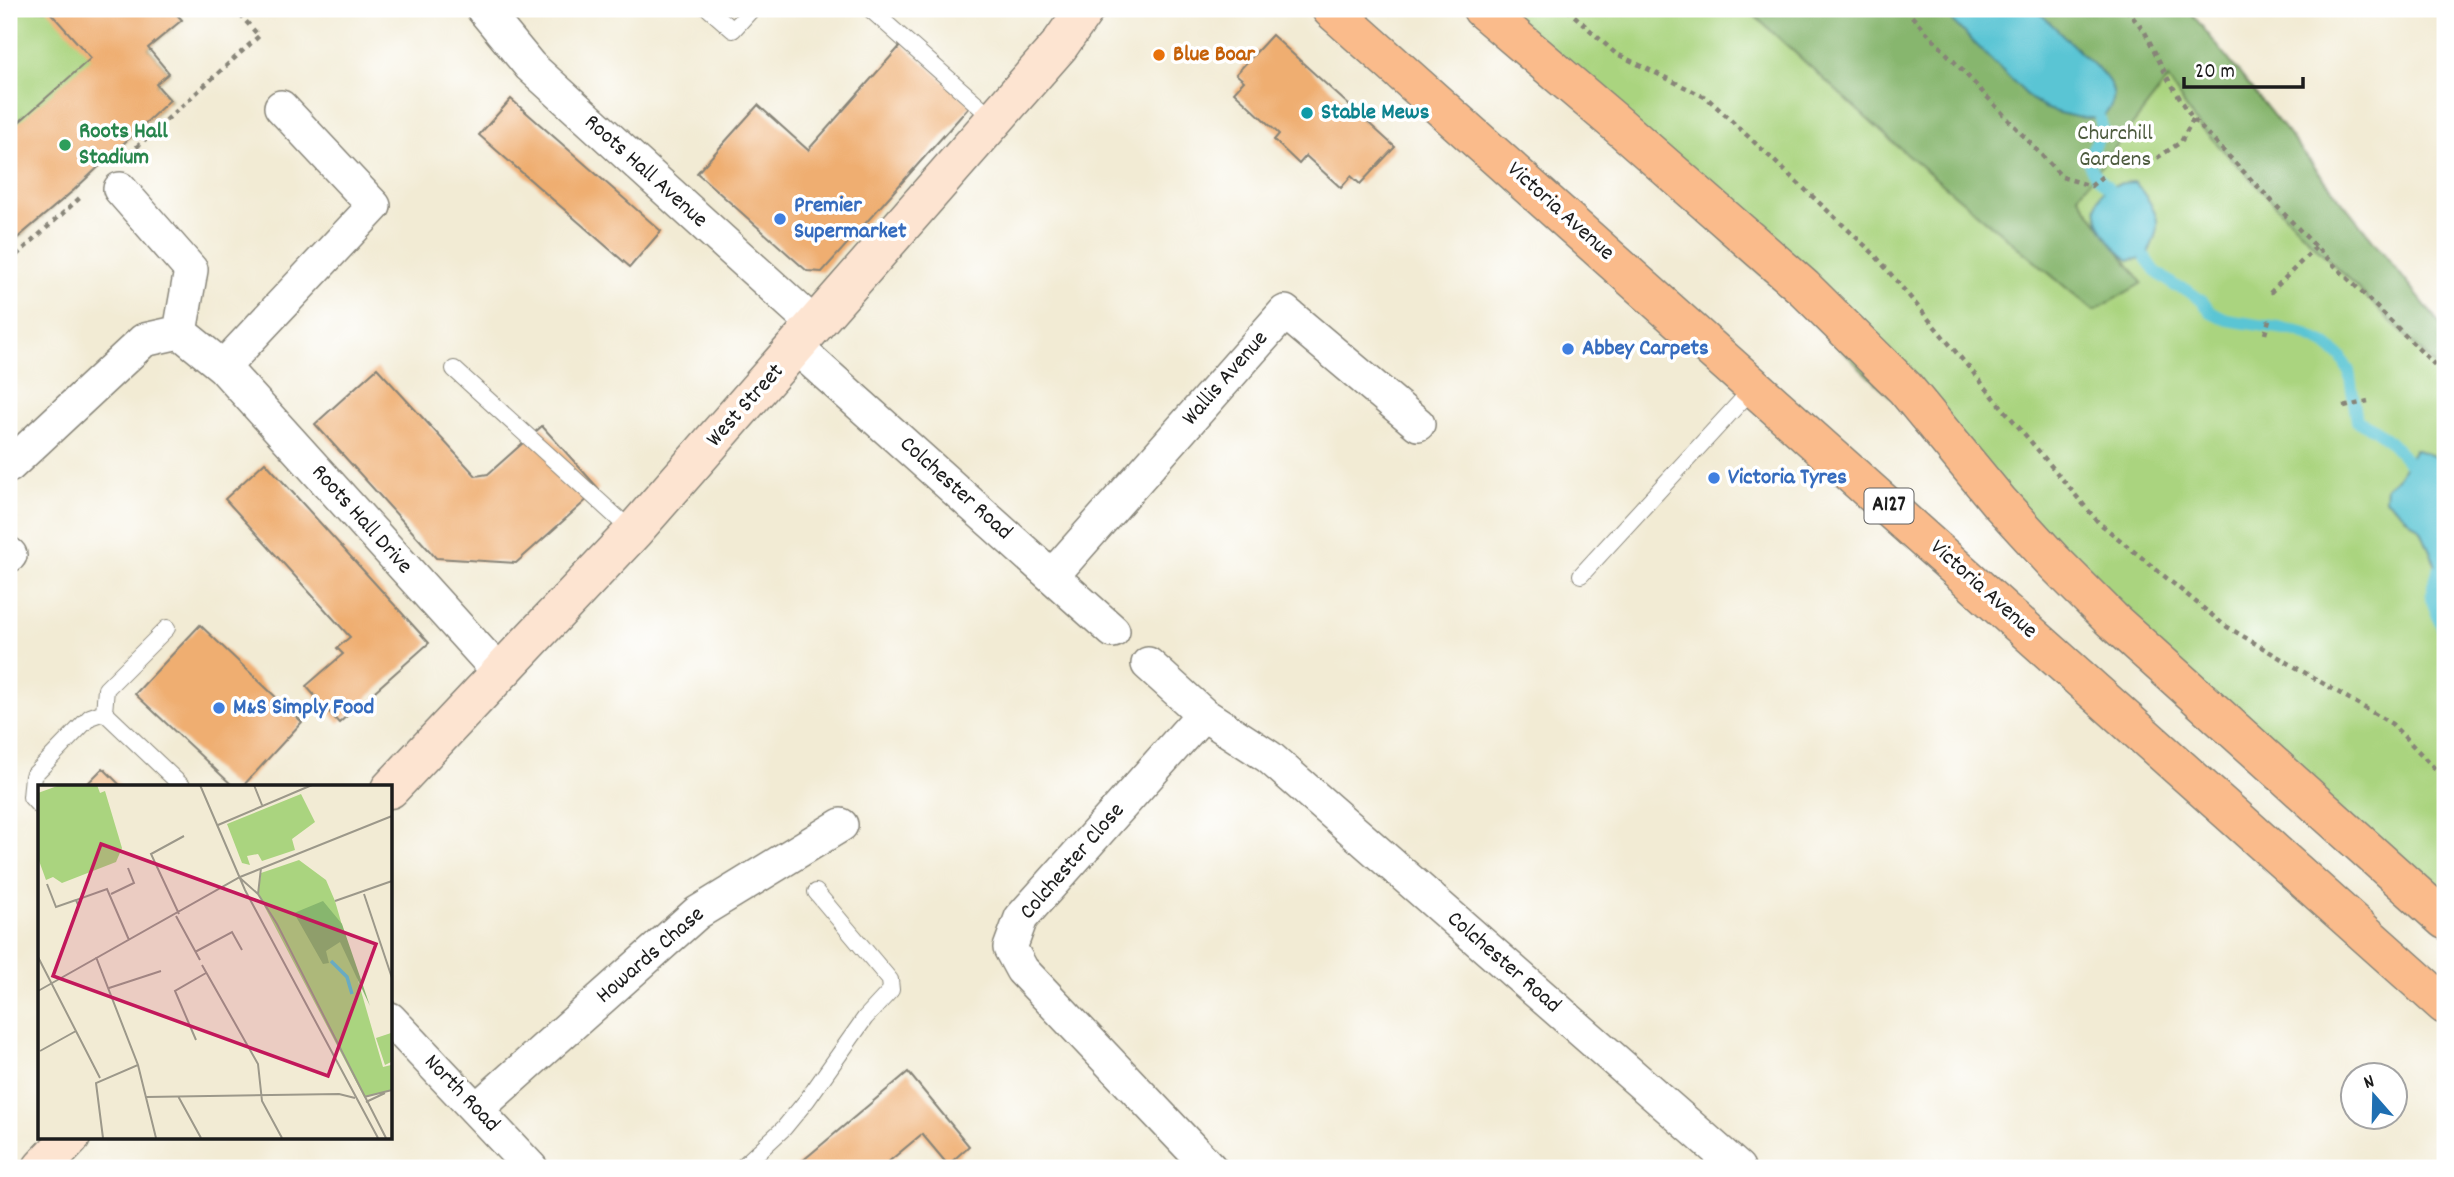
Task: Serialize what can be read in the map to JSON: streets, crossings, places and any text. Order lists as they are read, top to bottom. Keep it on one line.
{"streets":{"highway":["Victoria Avenue","A127"],"main road":["West Street"],"street":["Roots Hall Avenue","Wallis Avenue","Colchester Road","Roots Hall Drive","Colchester Close","Howards Chase","North Road"]},"crossings":[["Roots Hall Avenue","West Street"],["Roots Hall Avenue","Colchester Road"],["Wallis Avenue","Colchester Road"],["West Street","Colchester Road"],["West Street","Roots Hall Drive"],["Colchester Road","Colchester Close"],["Howards Chase","North Road"]],"parks":["Churchill Gardens"],"places":["Blue Boar","Stable Mews","Roots Hall Stadium","Premier Supermarket","Abbey Carpets","Victoria Tyres","M&S Simply Food"],"scale_bar":"20 m","north":"top"}
